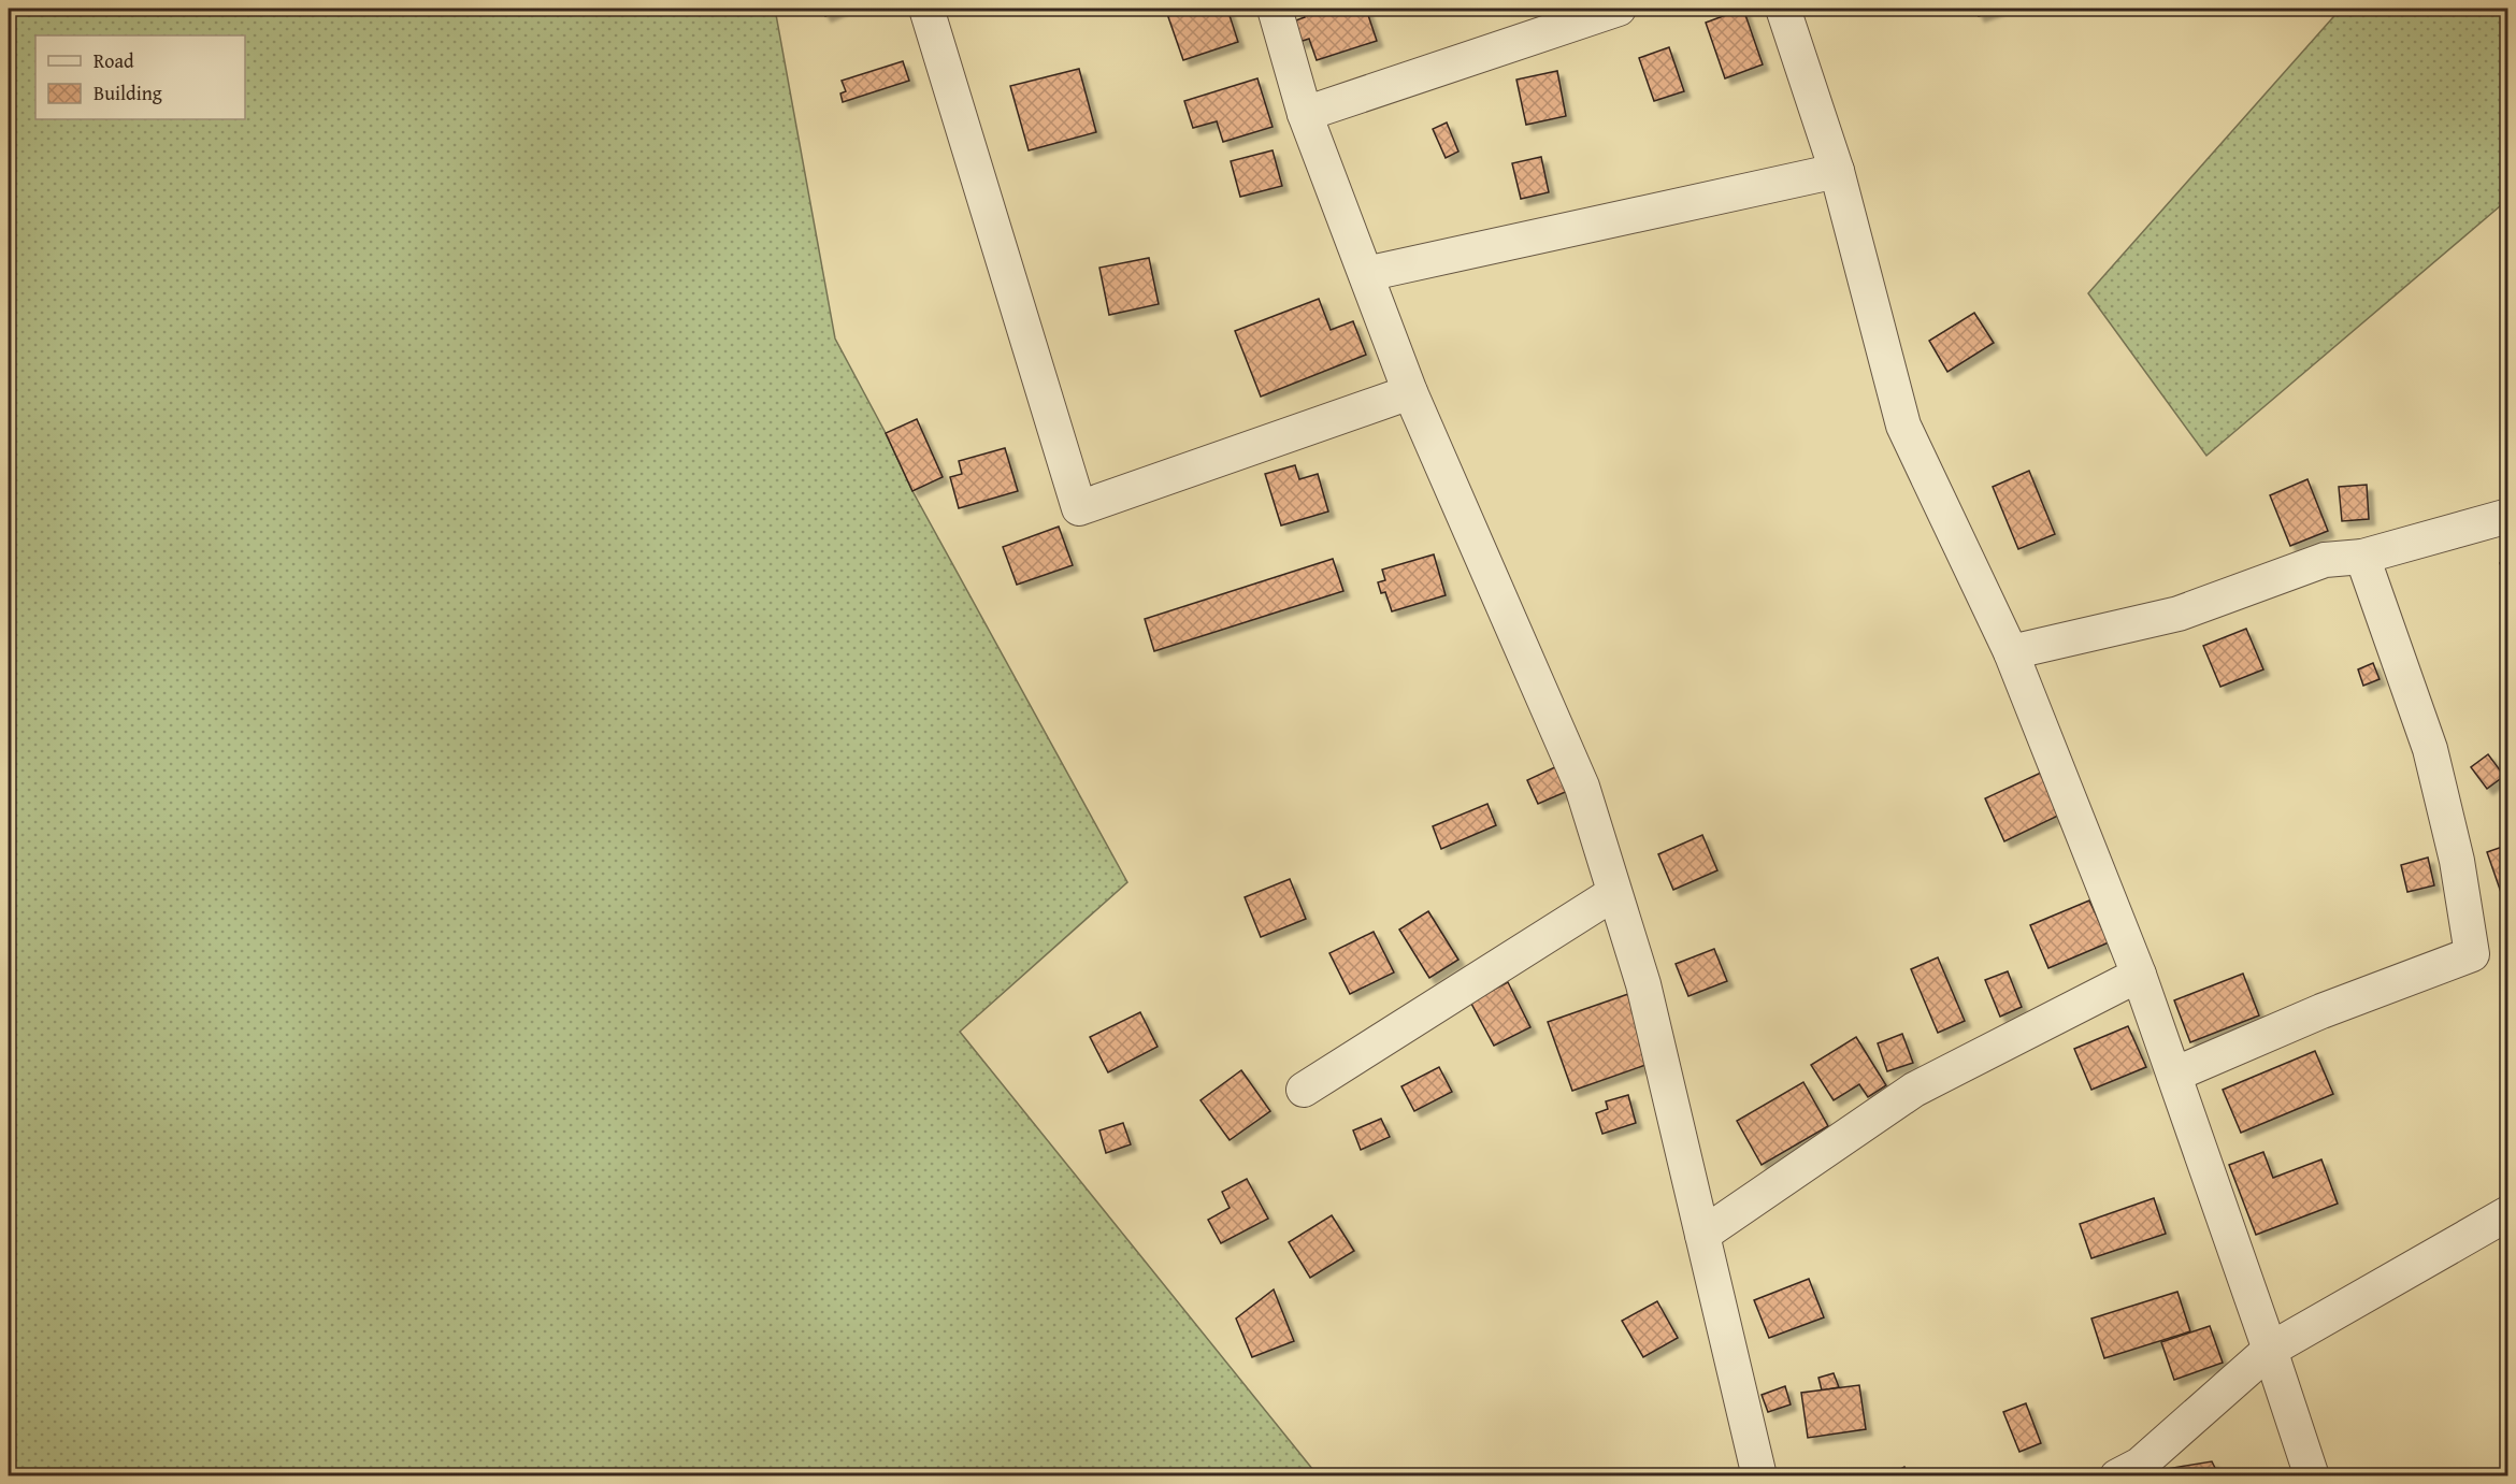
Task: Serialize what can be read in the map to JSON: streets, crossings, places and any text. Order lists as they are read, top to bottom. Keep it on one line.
{"legend":["Road","Building"]}
